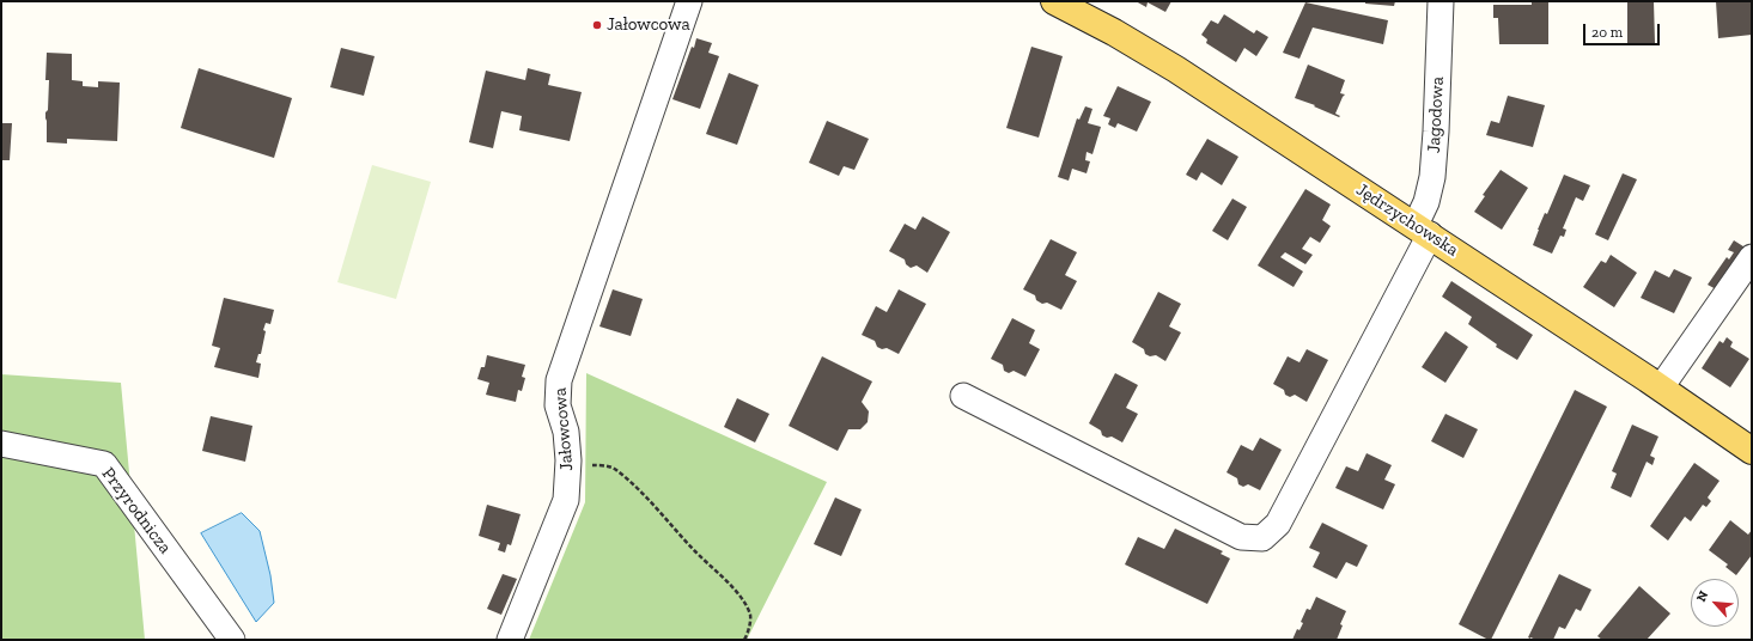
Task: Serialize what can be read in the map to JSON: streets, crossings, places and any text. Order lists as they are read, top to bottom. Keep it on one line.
{"streets":{"main road":["Jędrzychowska"],"street":["Jagodowa","Jałowcowa","Przyrodnicza"]},"crossings":[["Jagodowa","Jędrzychowska"]],"places":["Jałowcowa"],"scale_bar":"20 m","north":"top left"}
